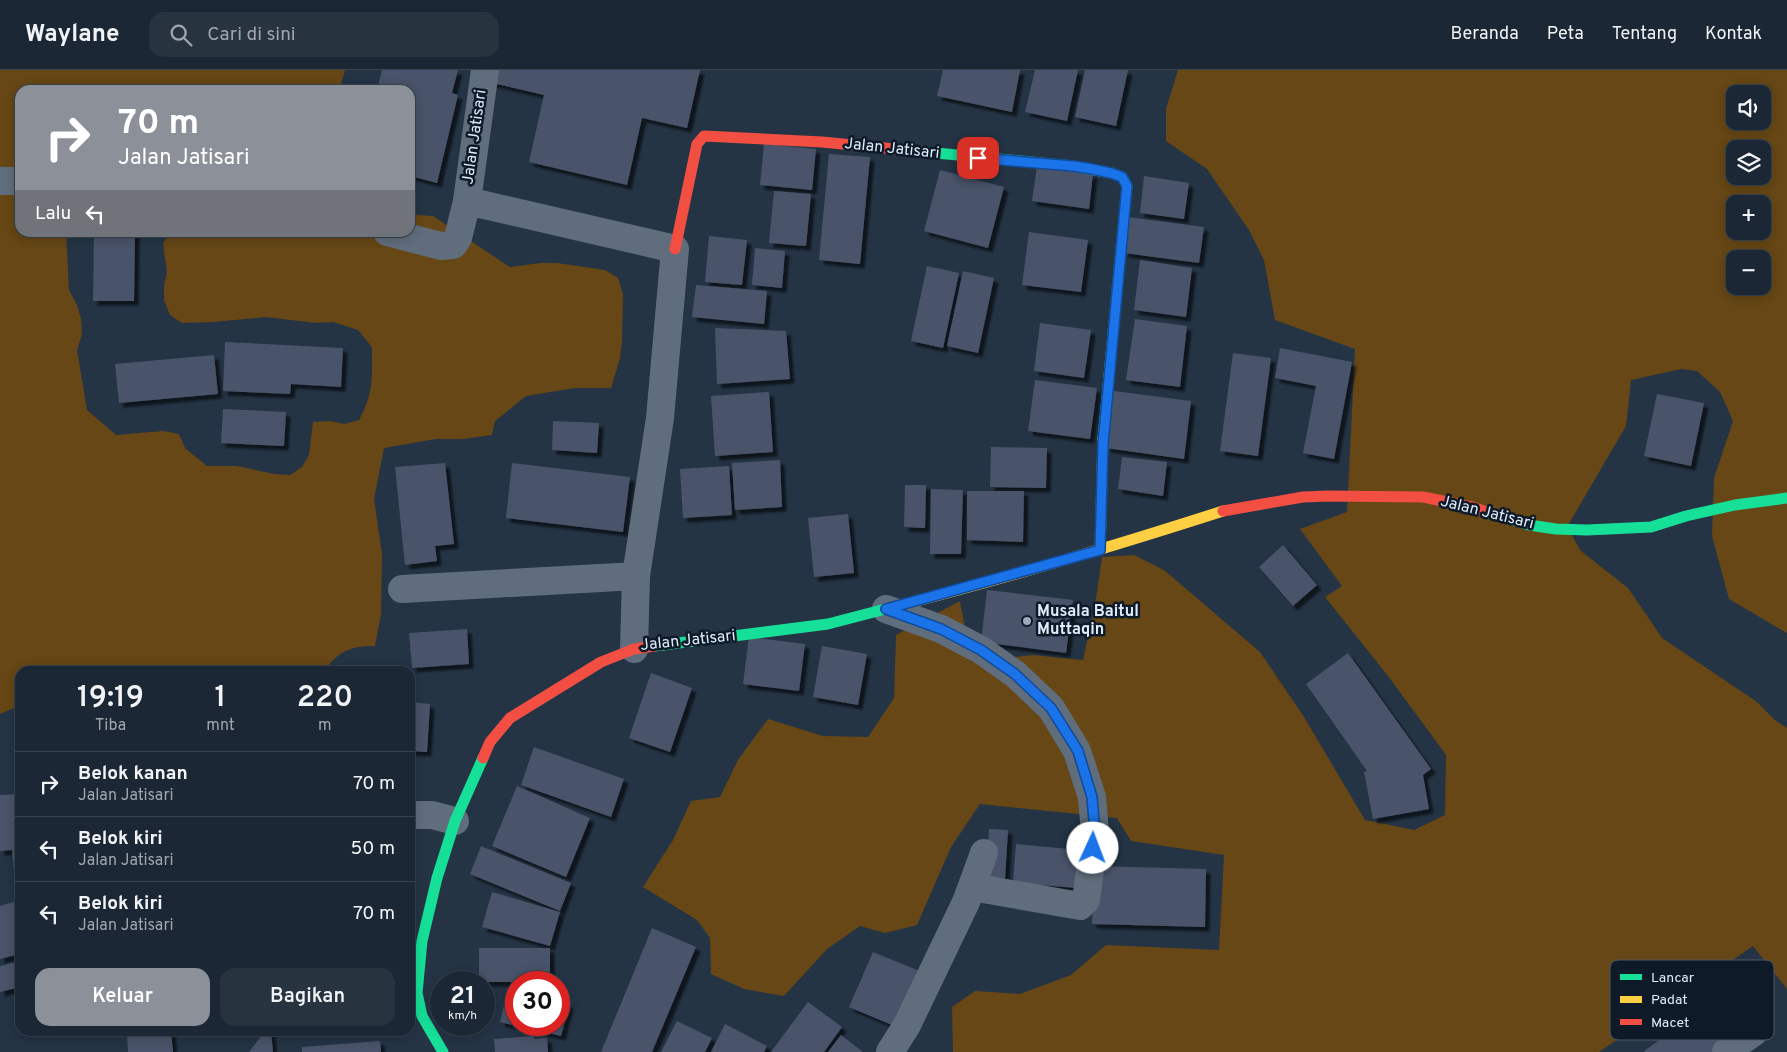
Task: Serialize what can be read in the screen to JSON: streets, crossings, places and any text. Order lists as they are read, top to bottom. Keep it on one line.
{"streets":{"street":["Jalan Jatisari"]},"places":["Musala Baitul Muttaqin"],"legend":["Lancar","Padat","Macet"],"page":{"header":"Waylane","search":"Cari di sini","nav":["Beranda","Peta","Tentang","Kontak"],"map_buttons":["+","−"],"turn":["70 m","Jalan Jatisari"],"then":"Lalu","eta":["19:19","Tiba","1","mnt","220","m"],"list":[{"name":"Belok kanan","note":"Jalan Jatisari","value":"70 m"},{"name":"Belok kiri","note":"Jalan Jatisari","value":"50 m"},{"name":"Belok kiri","note":"Jalan Jatisari","value":"70 m"}],"buttons":["Keluar","Bagikan"],"speed":"21 km/h","limit":"30"}}
